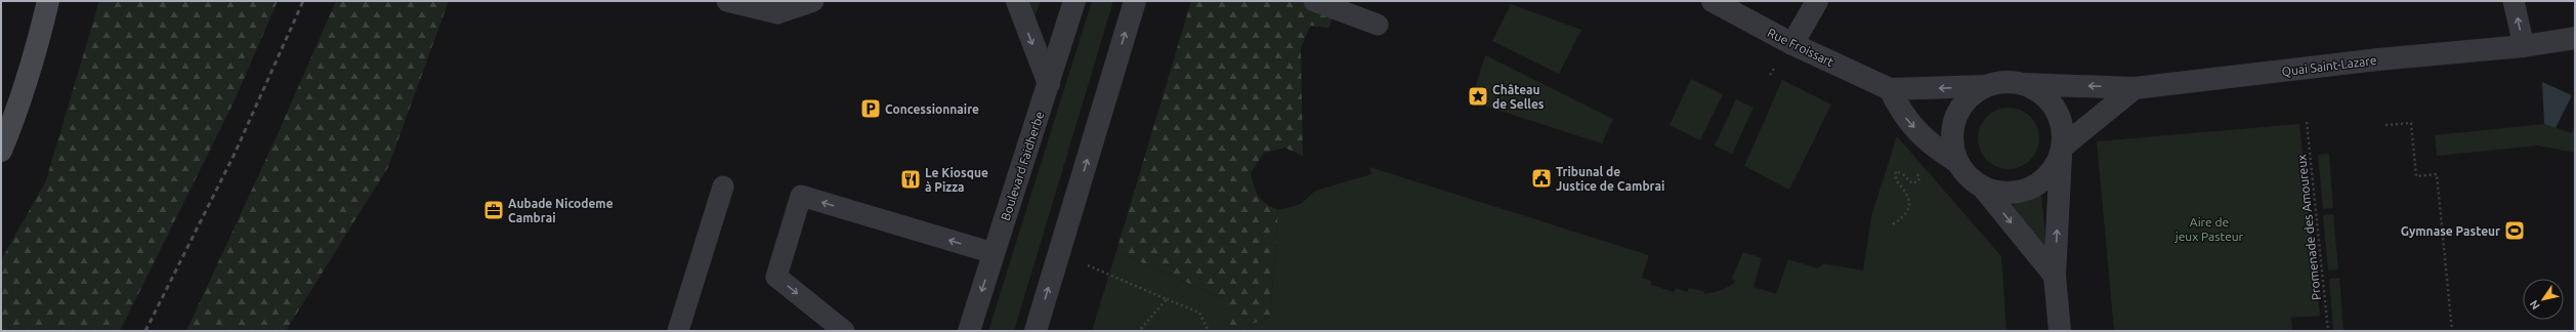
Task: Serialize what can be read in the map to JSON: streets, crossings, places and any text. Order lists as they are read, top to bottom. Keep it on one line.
{"streets":{"street":["Rue Froissart","Quai Saint-Lazare","Boulevard Faidherbe"],"path":["Promenade des Amoureux"]},"crossings":[["Rue Froissart","Quai Saint-Lazare"]],"parks":["Aire de jeux Pasteur"],"places":{"place":["Château de Selles"],"parking":["Concessionnaire"],"public building":["Tribunal de Justice de Cambrai"],"restaurant":["Le Kiosque à Pizza"],"office":["Aubade Nicodeme Cambrai"],"sports":["Gymnase Pasteur"]},"north":"bottom left"}
